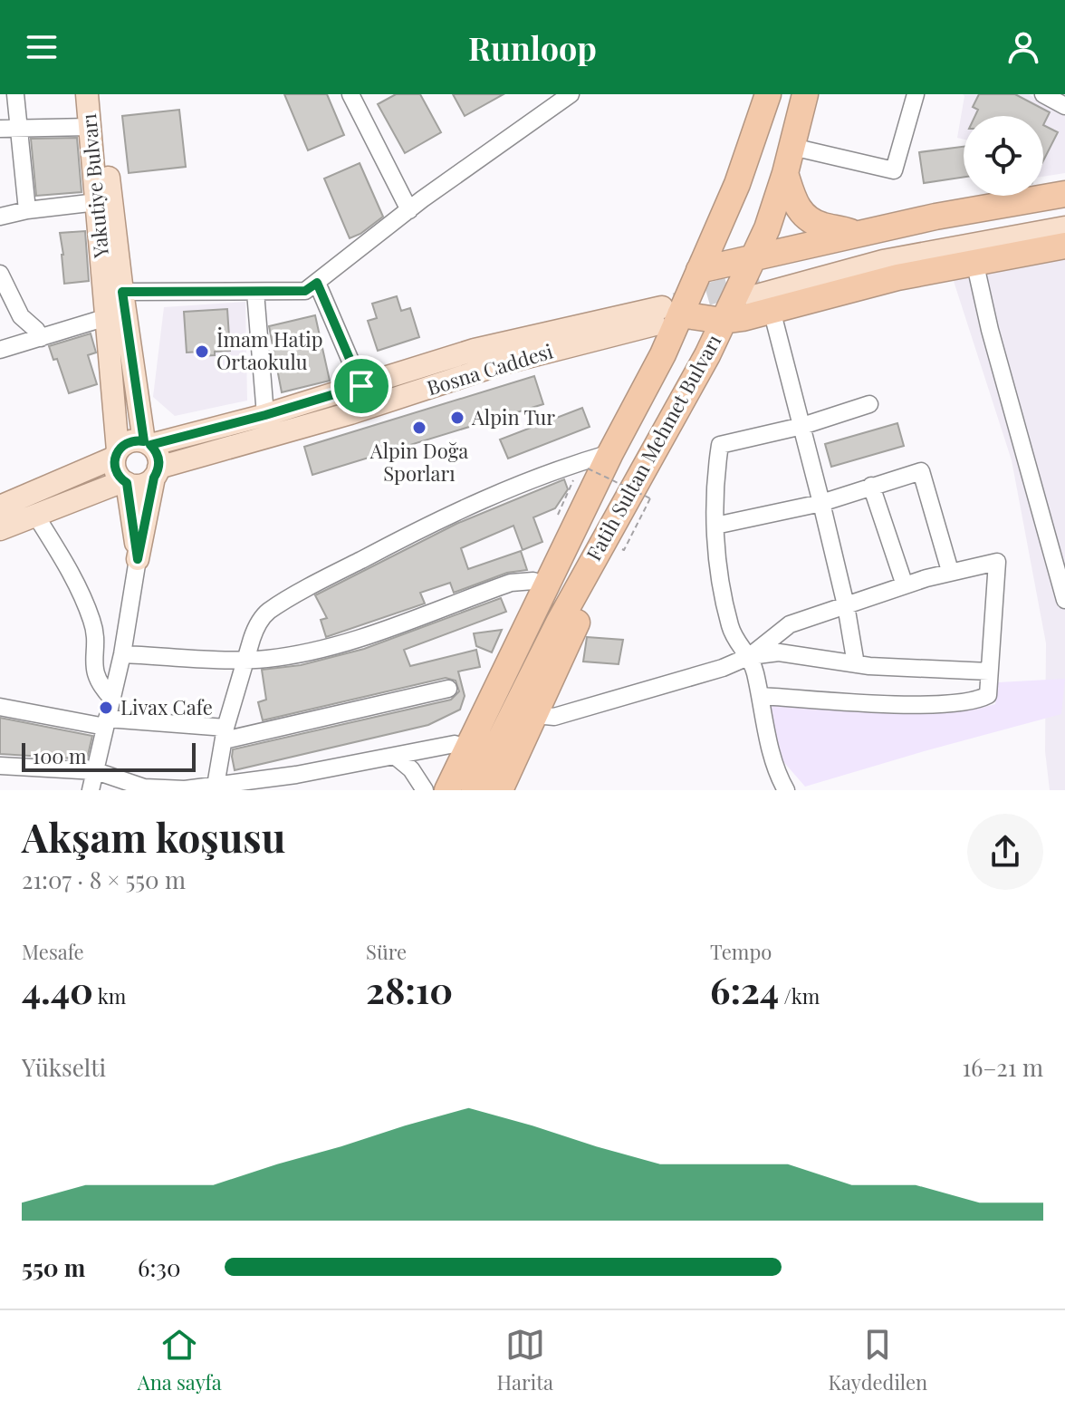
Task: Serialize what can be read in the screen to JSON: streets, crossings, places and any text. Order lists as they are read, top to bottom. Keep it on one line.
{"streets":{"highway":["Fatih Sultan Mehmet Bulvarı"],"main road":["Yakutiye Bulvarı","Bosna Caddesi"]},"crossings":[["Yakutiye Bulvarı","Bosna Caddesi"],["Bosna Caddesi","Fatih Sultan Mehmet Bulvarı"]],"places":["İmam Hatip Ortaokulu","Alpin Tur","Alpin Doğa Sporları","Livax Cafe"],"scale_bar":"100 m","page":{"header":"Runloop","scale":"100 m","heading":["Akşam koşusu","21:07 · 8 × 550 m"],"stats":[["Mesafe","4.40 km"],["Süre","28:10"],["Tempo","6:24 /km"]],"chart":["Yükselti","16–21 m"],"list":[{"name":"550 m","note":"6:30"}],"tabs":["Ana sayfa","Harita","Kaydedilen"]}}
